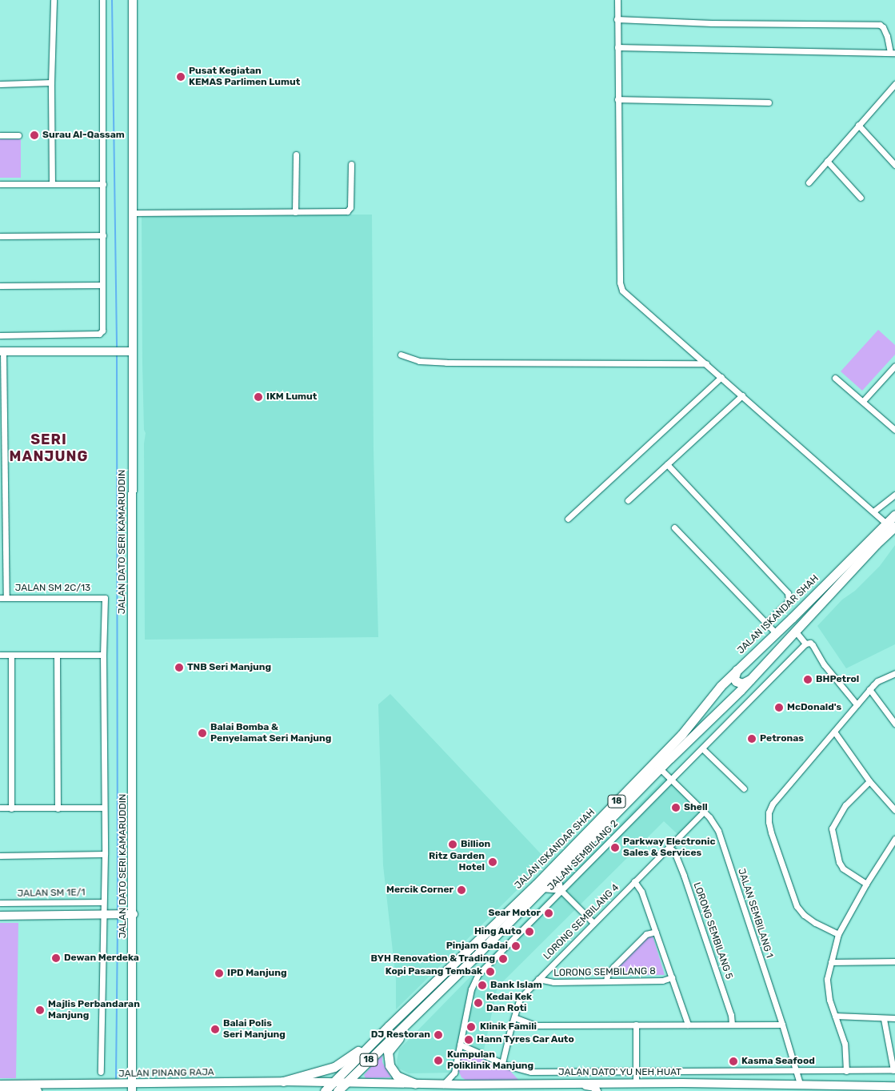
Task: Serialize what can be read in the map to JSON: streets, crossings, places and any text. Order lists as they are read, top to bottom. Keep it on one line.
{"streets":{"main road":["JALAN ISKANDAR SHAH","18"],"street":["JALAN DATO SERI KAMARUDDIN","JALAN SM 2C/13","JALAN SEMBILANG 2","JALAN SM 1E/1","JALAN SEMBILANG 1","LORONG SEMBILANG 4","LORONG SEMBILANG 5","LORONG SEMBILANG 8","JALAN DATO' YU NEH HUAT","JALAN PINANG RAJA"]},"crossings":[["JALAN DATO SERI KAMARUDDIN","JALAN PINANG RAJA"],["JALAN ISKANDAR SHAH","JALAN SEMBILANG 1"],["JALAN ISKANDAR SHAH","JALAN DATO' YU NEH HUAT"],["JALAN ISKANDAR SHAH","JALAN PINANG RAJA"],["JALAN SEMBILANG 2","JALAN SEMBILANG 1"],["JALAN SEMBILANG 1","LORONG SEMBILANG 4"],["JALAN SEMBILANG 1","JALAN DATO' YU NEH HUAT"],["LORONG SEMBILANG 4","LORONG SEMBILANG 5"],["LORONG SEMBILANG 4","LORONG SEMBILANG 8"]],"districts":["SERI MANJUNG"],"places":["Pusat Kegiatan KEMAS Parlimen Lumut","Surau Al-Qassam","IKM Lumut","TNB Seri Manjung","BHPetrol","McDonald's","Balai Bomba & Penyelamat Seri Manjung","Petronas","Shell","Billion","Parkway Electronic Sales & Services","Ritz Garden Hotel","Mercik Corner","Sear Motor","Hing Auto","Pinjam Gadai","Dewan Merdeka","BYH Renovation & Trading","Kopi Pasang Tembak","IPD Manjung","Bank Islam","Kedai Kek Dan Roti","Majlis Perbandaran Manjung","Klinik Famili","Balai Polis Seri Manjung","DJ Restoran","Hann Tyres Car Auto","Kumpulan Poliklinik Manjung","Kasma Seafood"]}
